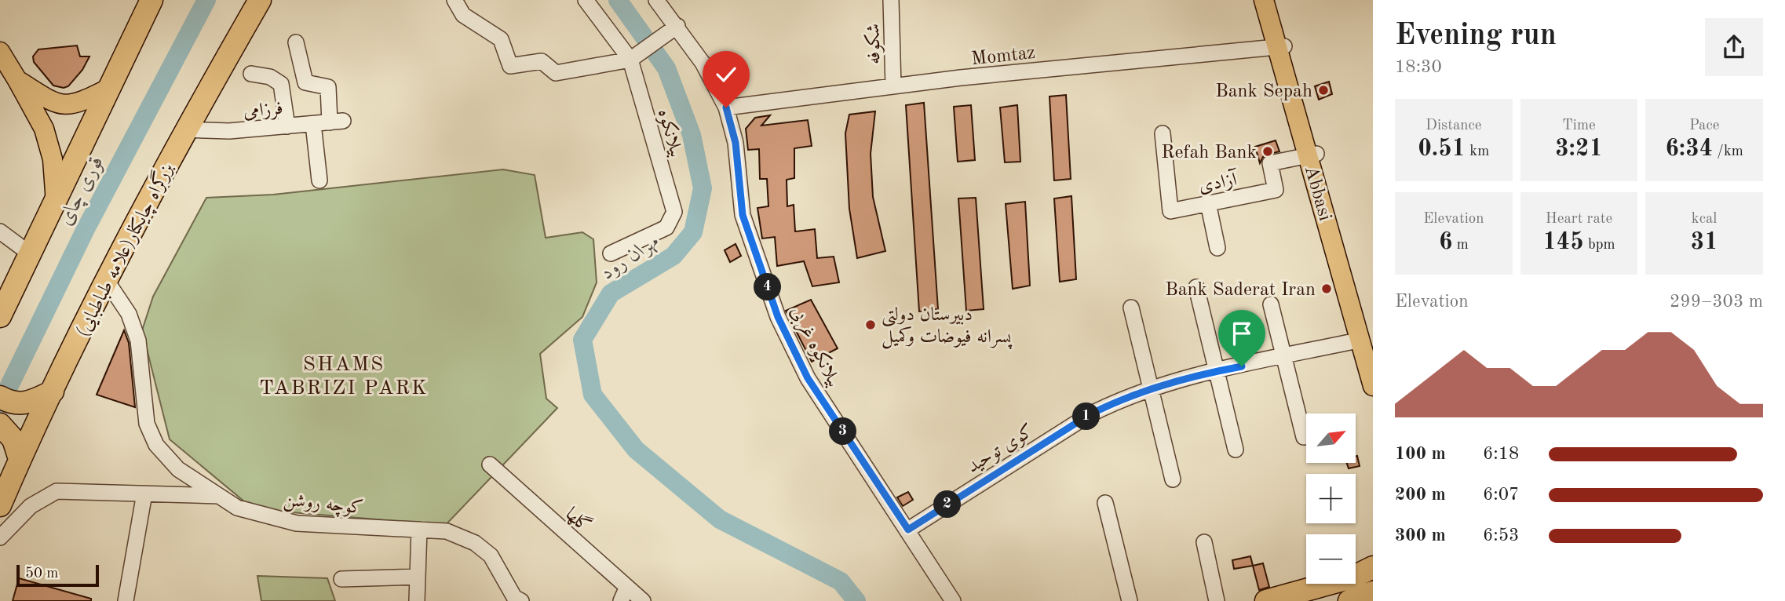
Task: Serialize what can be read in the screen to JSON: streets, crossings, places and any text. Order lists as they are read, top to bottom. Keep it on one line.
{"streets":{"highway":["بزرگراه چایکنار(علامه طباطبایی)"],"main road":["Abbasi"],"street":["شکوفه","Momtaz","فرزامی","بیلانکوه","آزادی","بیلانکوه غربی","کوی توحید","کوچه روشن","گلها"]},"crossings":[["شکوفه","Momtaz"],["Momtaz","Abbasi"],["Momtaz","بیلانکوه غربی"],["فرزامی","بزرگراه چایکنار(علامه طباطبایی)"],["آزادی","Abbasi"],["Abbasi","کوی توحید"],["بزرگراه چایکنار(علامه طباطبایی)","کوچه روشن"],["بیلانکوه غربی","کوی توحید"]],"districts":["SHAMS TABRIZI PARK"],"water":["قوری چای","مهران رود"],"places":["Bank Sepah","Refah Bank","Bank Saderat Iran","دبیرستان دولتی پسرانه فیوضات وکمیل"],"scale_bar":"50 m","north":"top right","page":{"heading":["Evening run","18:30"],"stats":[["Distance","0.51 km"],["Time","3:21"],["Pace","6:34 /km"],["Elevation","6 m"],["Heart rate","145 bpm"],["kcal","31"]],"pins":["4","1","3","2"],"chart":["Elevation","299–303 m"],"map_buttons":["+","−"],"list":[{"name":"100 m","note":"6:18"},{"name":"200 m","note":"6:07"},{"name":"300 m","note":"6:53"}],"scale":"50 m"}}
